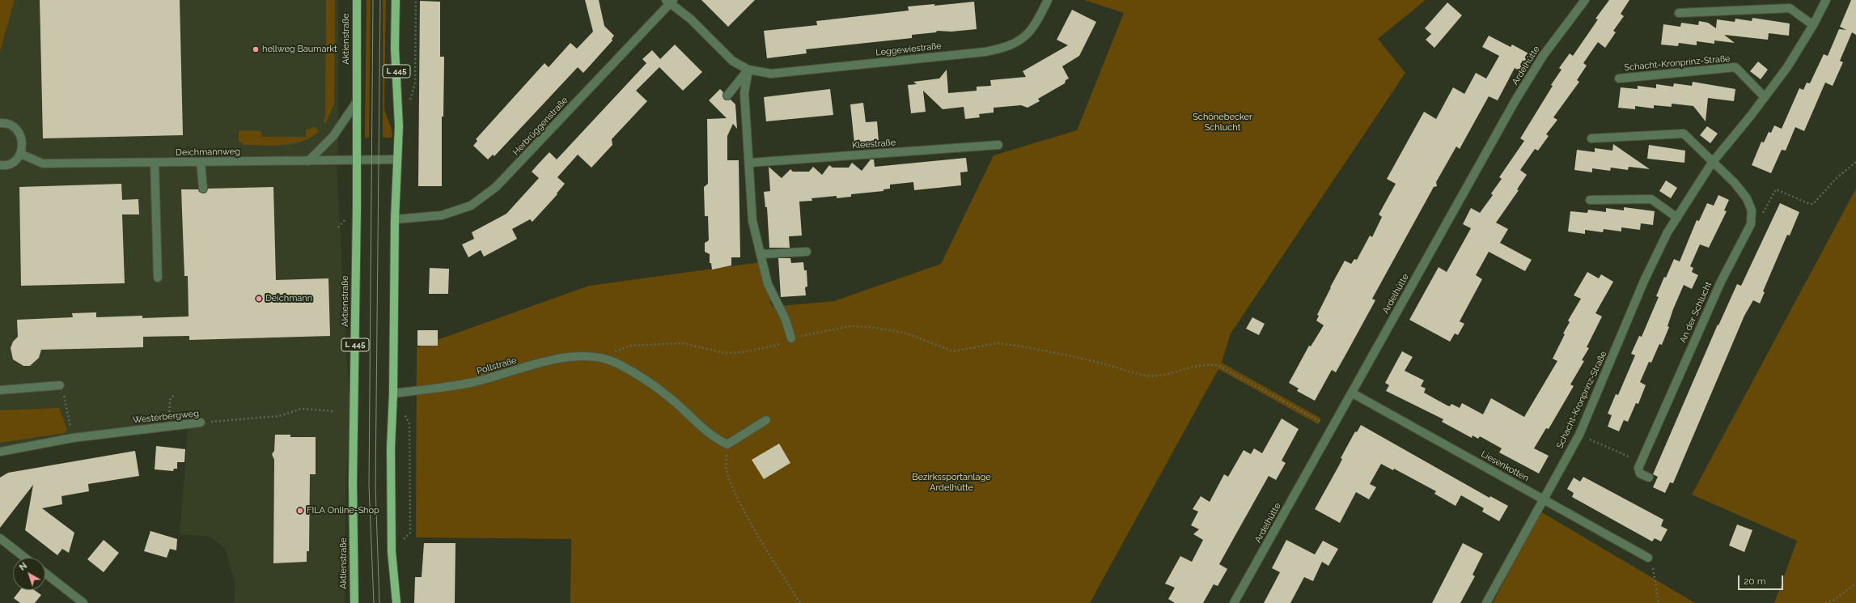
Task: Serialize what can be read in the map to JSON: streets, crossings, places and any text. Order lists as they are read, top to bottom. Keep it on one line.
{"streets":{"main road":["Aktienstraße","L 445"],"street":["Leggewiestraße","Schacht-Kronprinz-Straße","Ardelhütte","Herbrüggenstraße","Kleestraße","Deichmannweg","An der Schlucht","Pollstraße","Westerbergweg","Liesenkotten"]},"crossings":[["Aktienstraße","Deichmannweg"],["Schacht-Kronprinz-Straße","An der Schlucht"],["Schacht-Kronprinz-Straße","Liesenkotten"],["Ardelhütte","Liesenkotten"],["L 445","Herbrüggenstraße"],["L 445","Deichmannweg"],["L 445","Pollstraße"]],"parks":["Schönebecker Schlucht","Bezirkssportanlage Ardelhütte"],"places":["hellweg Baumarkt","Deichmann","FILA Online-Shop"],"scale_bar":"20 m","north":"top left"}
